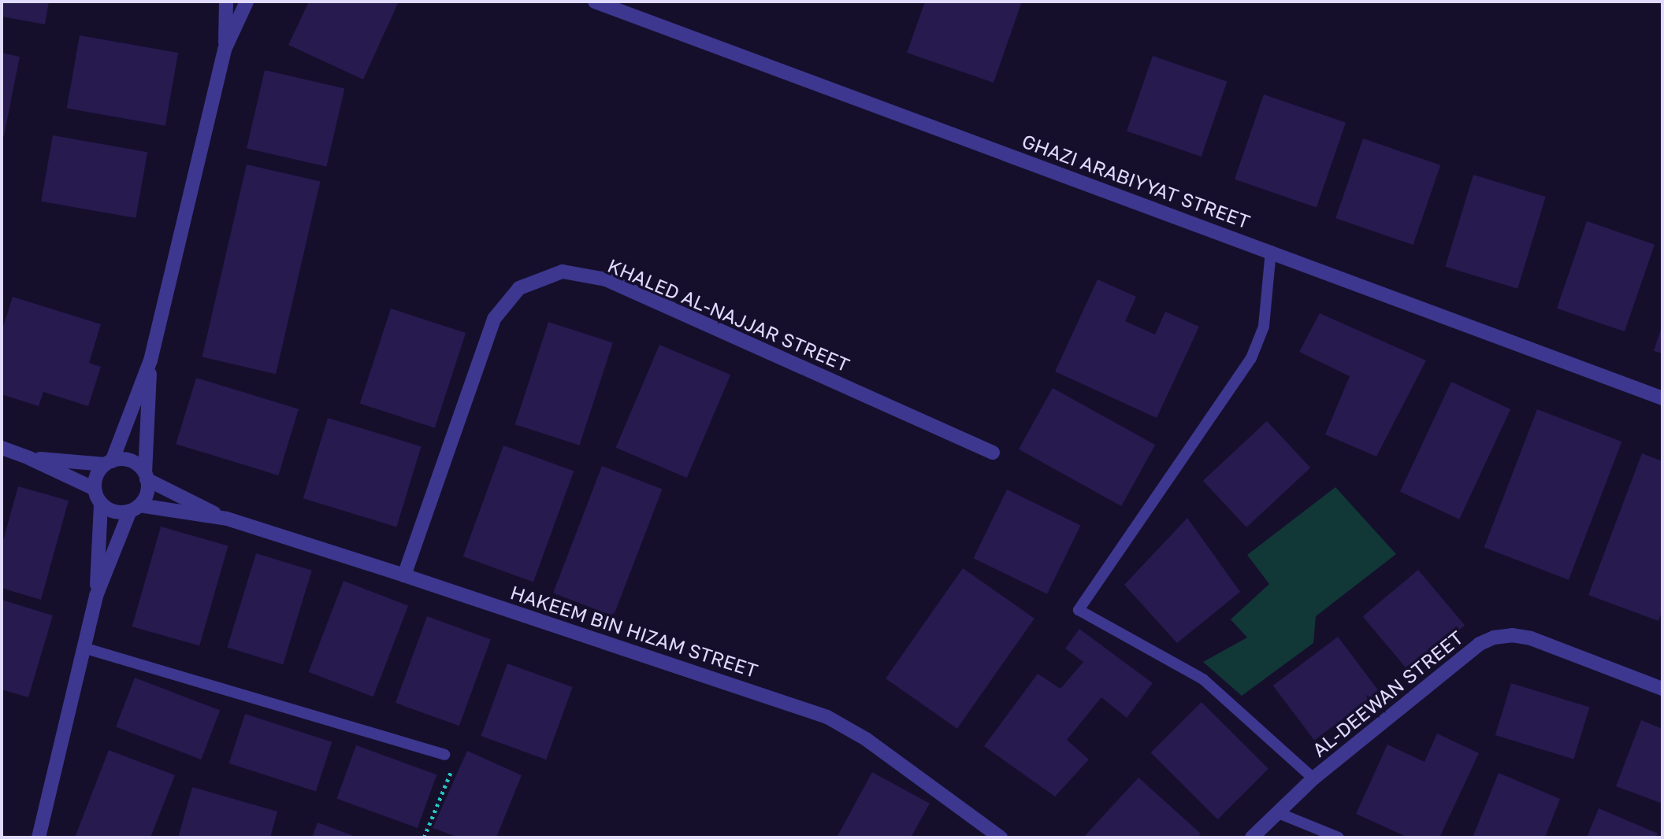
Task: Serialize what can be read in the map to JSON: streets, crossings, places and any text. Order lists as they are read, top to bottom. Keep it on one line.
{"streets":{"street":["GHAZI ARABIYYAT STREET","KHALED AL-NAJJAR STREET","HAKEEM BIN HIZAM STREET","AL-DEEWAN STREET"]},"crossings":[["KHALED AL-NAJJAR STREET","HAKEEM BIN HIZAM STREET"]]}
